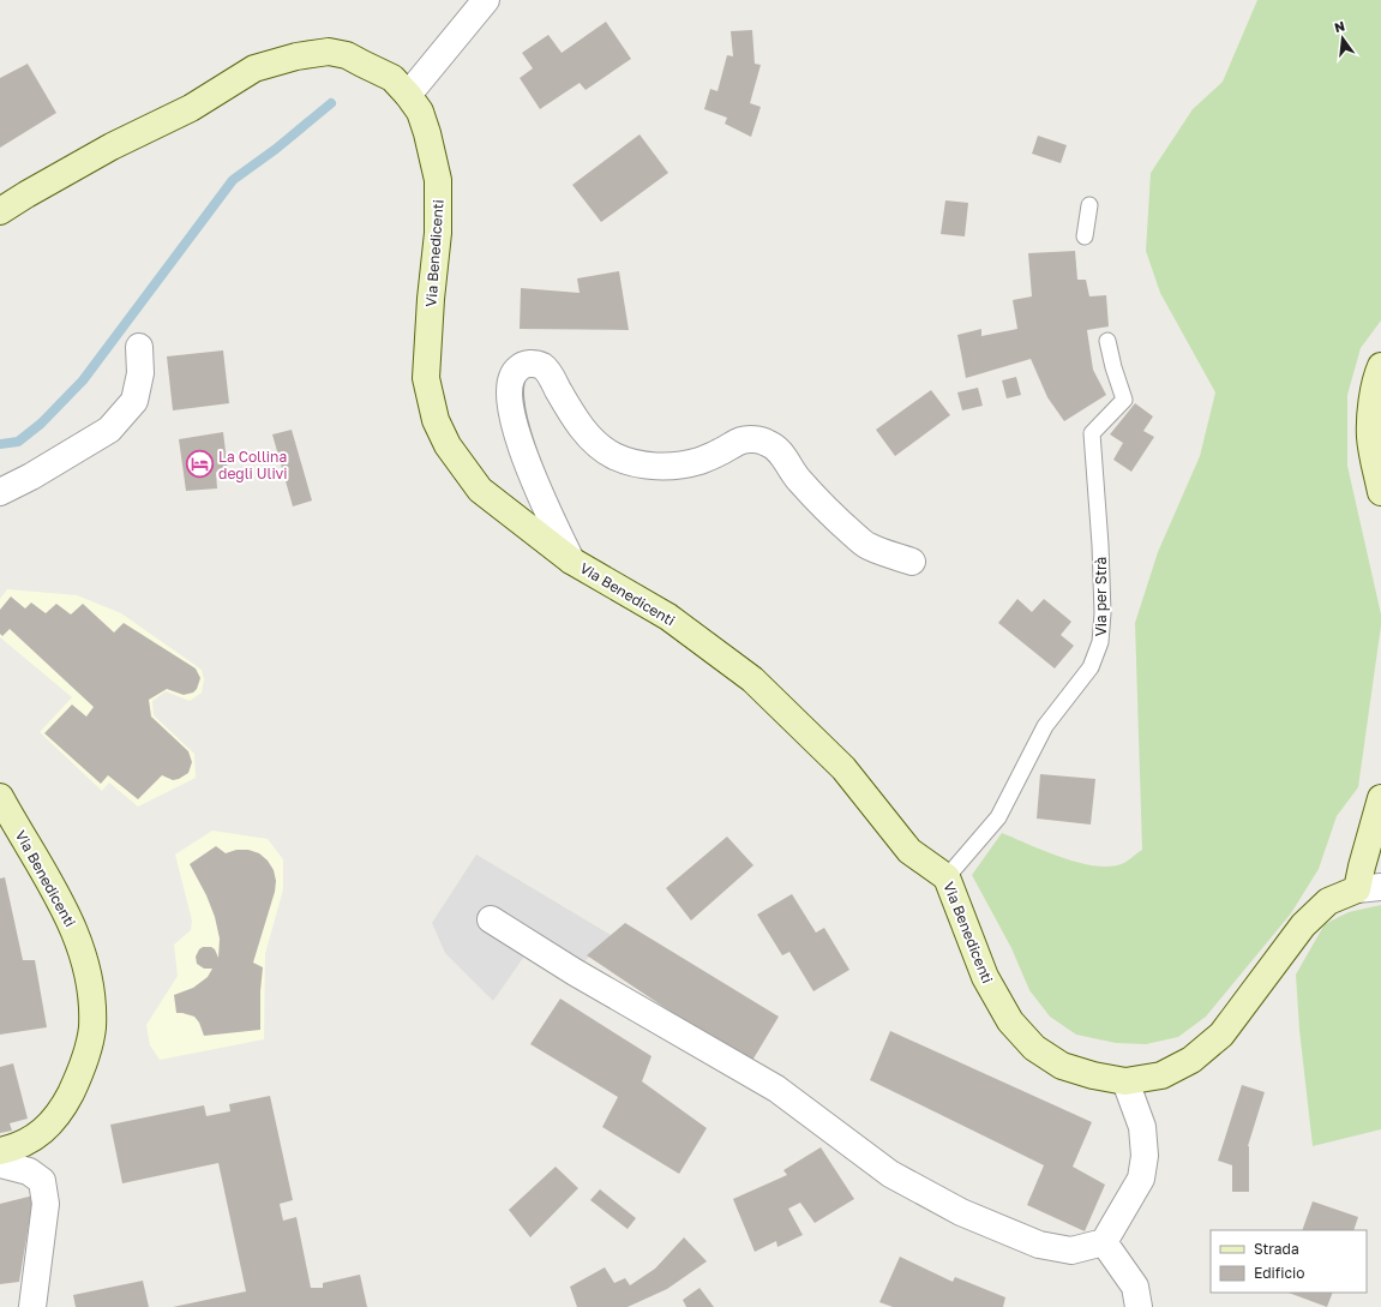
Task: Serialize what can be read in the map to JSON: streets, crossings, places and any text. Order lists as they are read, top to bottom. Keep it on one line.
{"streets":{"street":["Via Benedicenti"],"lane":["Via per Strà"]},"crossings":[["Via Benedicenti","Via per Strà"]],"places":{"hotel":["La Collina degli Ulivi"]},"legend":["Strada","Edificio"],"north":"top"}
